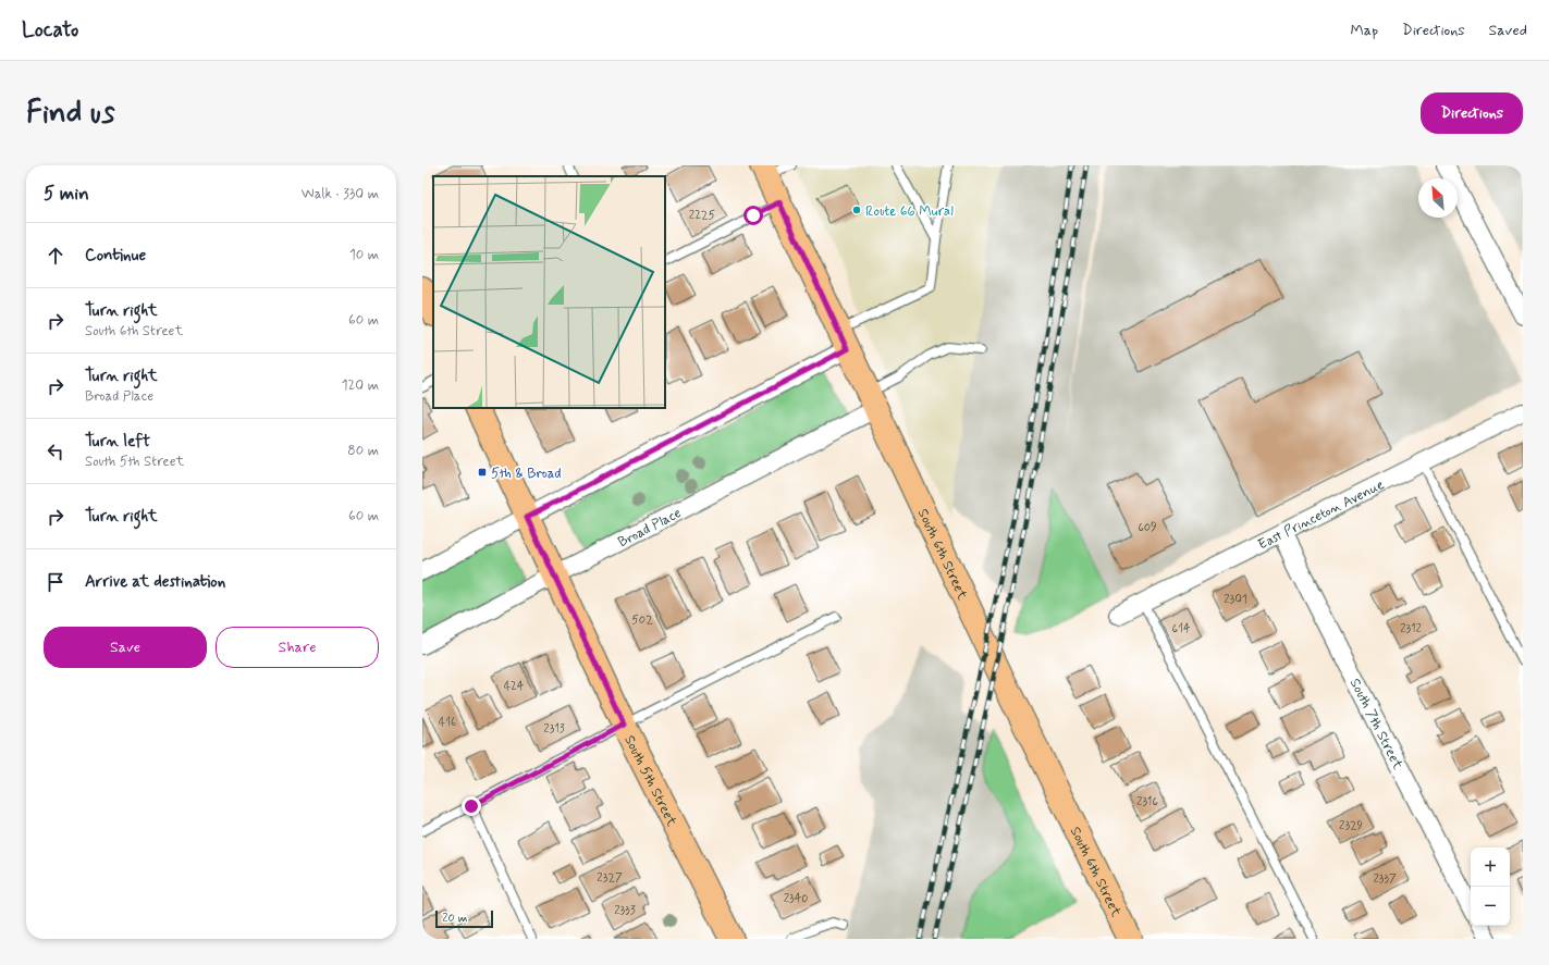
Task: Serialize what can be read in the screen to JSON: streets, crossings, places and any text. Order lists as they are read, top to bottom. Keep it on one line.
{"streets":{"main road":["South 6th Street","South 5th Street"],"street":["East Princeton Avenue","Broad Place","South 7th Street"]},"crossings":[["East Princeton Avenue","South 7th Street"],["Broad Place","South 6th Street"],["Broad Place","South 5th Street"]],"places":{"other":["Route 66 Mural"],"transit":["5th & Broad"]},"house_numbers":["2225","609","2301","502","614","2312","424","416","2313","2316","2329","2327","2337","2340","2333"],"scale_bar":"20 m","north":"top left","page":{"header":"Locato","nav":["Map","Directions","Saved"],"buttons":["Directions",["Save","Share"]],"title":"Find us","heading":["5 min","Walk · 330 m"],"list":[["Continue","10 m"],["Turn right","South 6th Street","60 m"],["Turn right","Broad Place","120 m"],["Turn left","South 5th Street","80 m"],["Turn right","60 m"],"Arrive at destination"],"map_buttons":["+","−"],"scale":"20 m"}}
